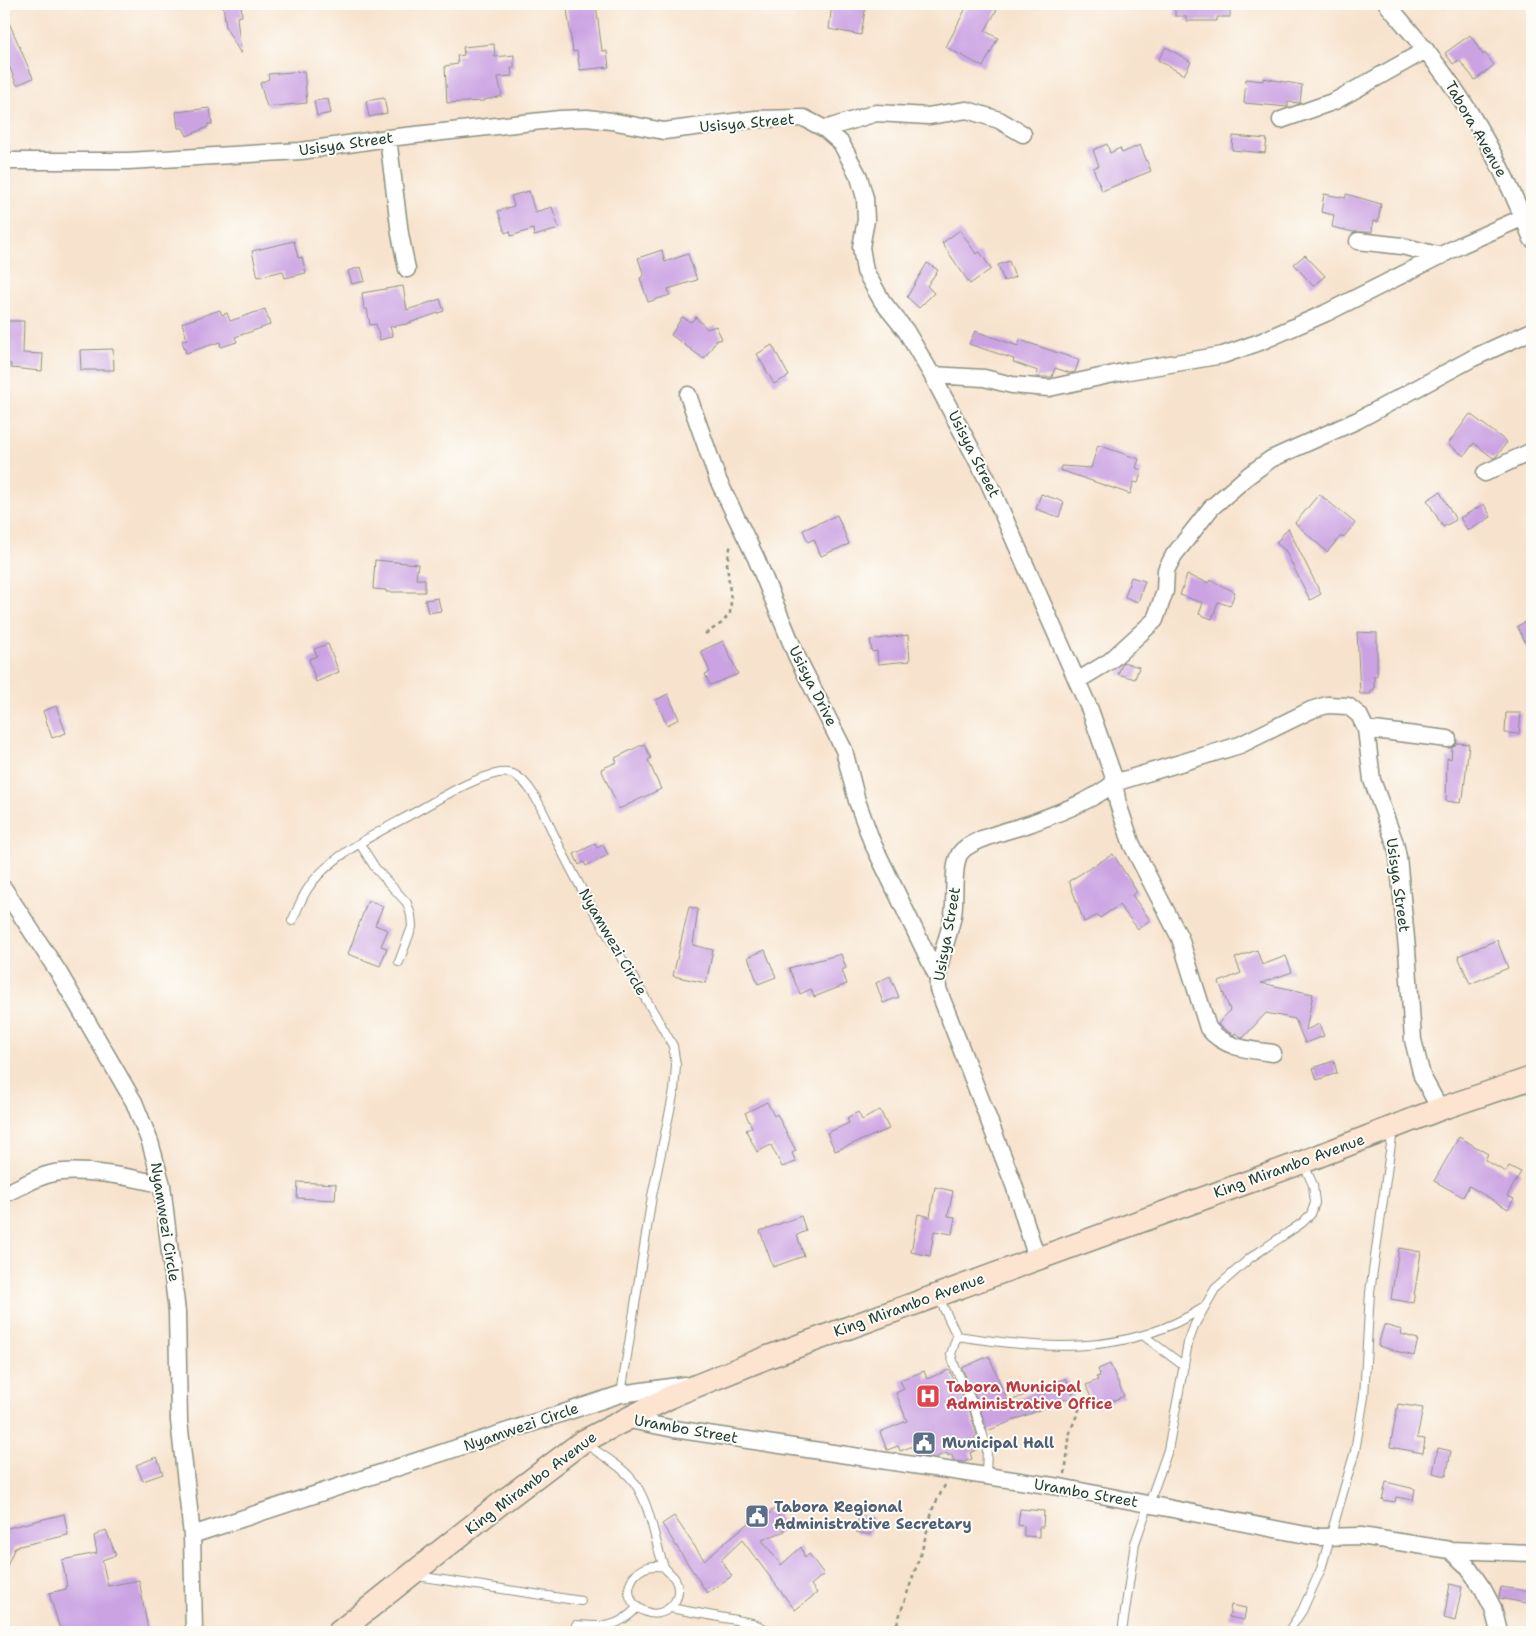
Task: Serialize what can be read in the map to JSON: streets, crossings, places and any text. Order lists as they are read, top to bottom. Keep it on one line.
{"streets":{"main road":["King Mirambo Avenue"],"street":["Usisya Street","Tabora Avenue","Usisya Drive","Nyamwezi Circle","Urambo Street"]},"crossings":[["Usisya Street","Usisya Drive"],["Usisya Street","King Mirambo Avenue"],["Nyamwezi Circle","King Mirambo Avenue"],["King Mirambo Avenue","Urambo Street"]],"places":{"hospital":["Tabora Municipal Administrative Office"],"public building":["Municipal Hall","Tabora Regional Administrative Secretary"]}}
